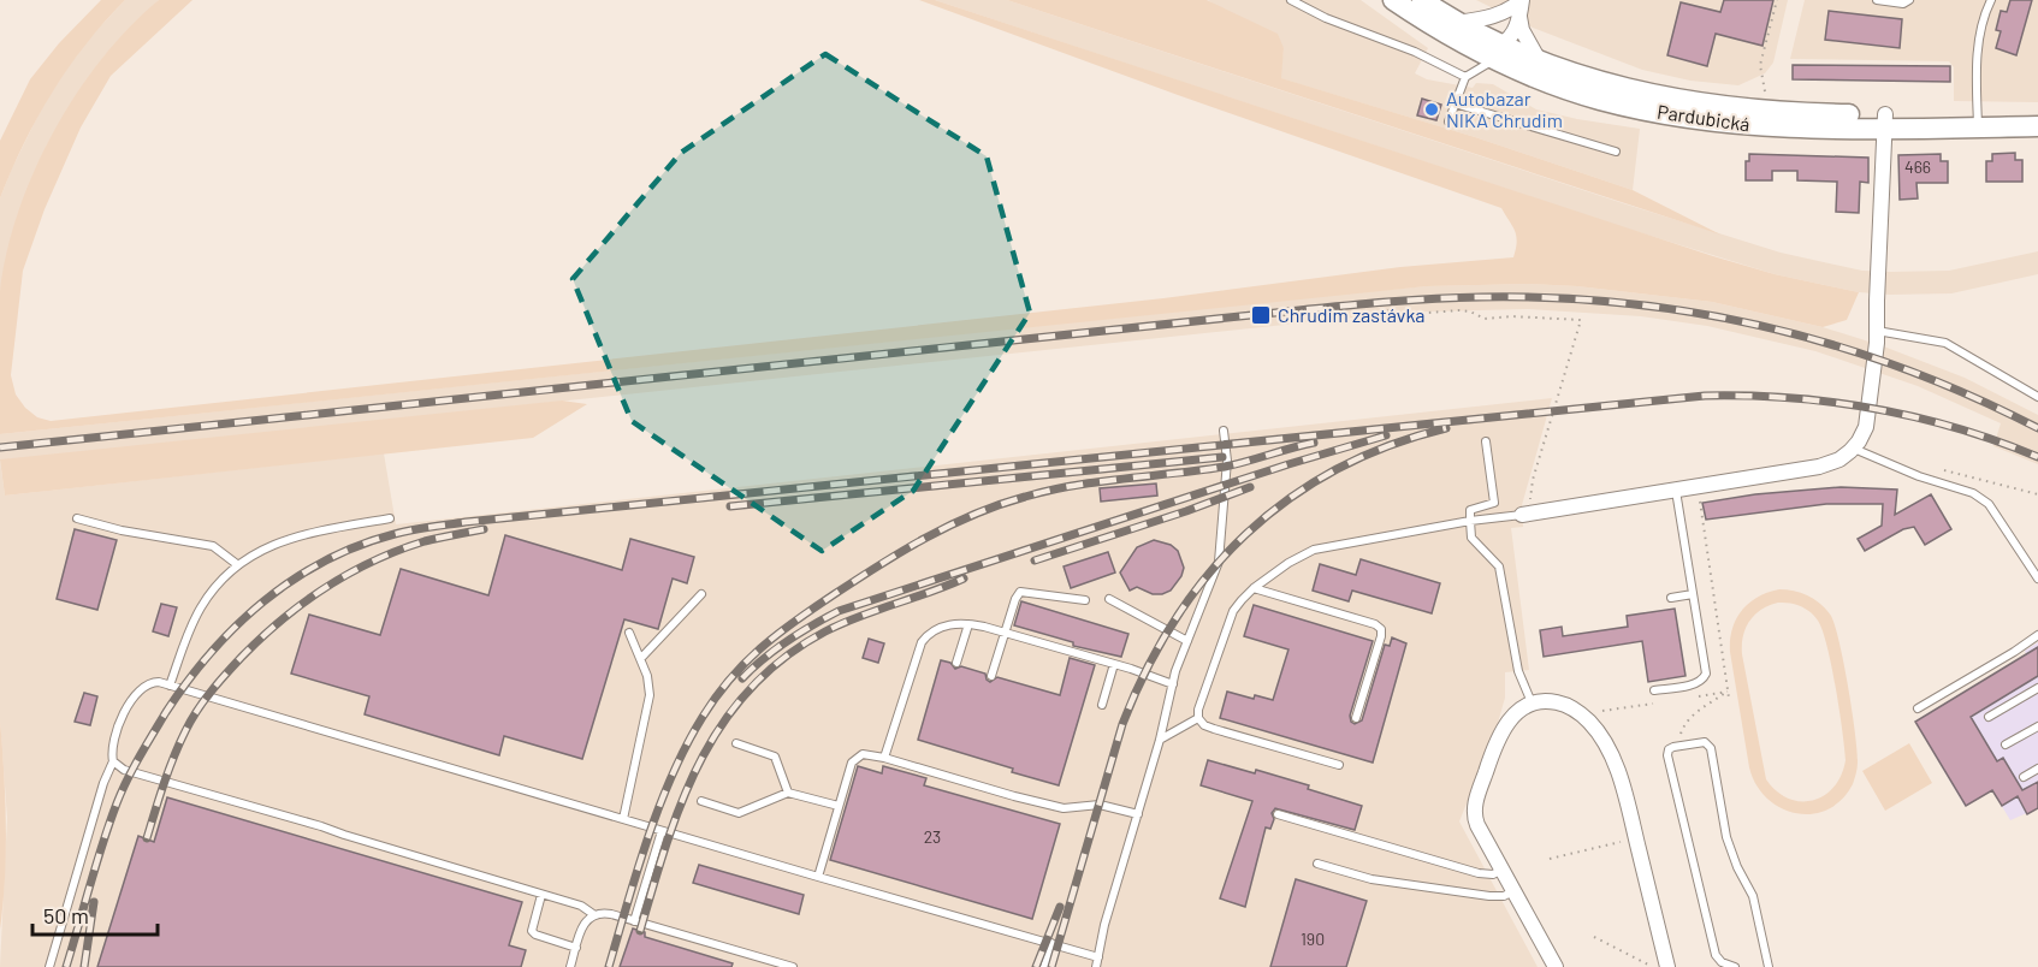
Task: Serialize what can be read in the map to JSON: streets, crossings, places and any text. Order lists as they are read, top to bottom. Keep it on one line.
{"streets":{"main road":["Pardubická"]},"places":{"other":["Autobazar NIKA Chrudim"],"transit":["Chrudim zastávka"]},"house_numbers":["466","23","190"],"scale_bar":"50 m"}
